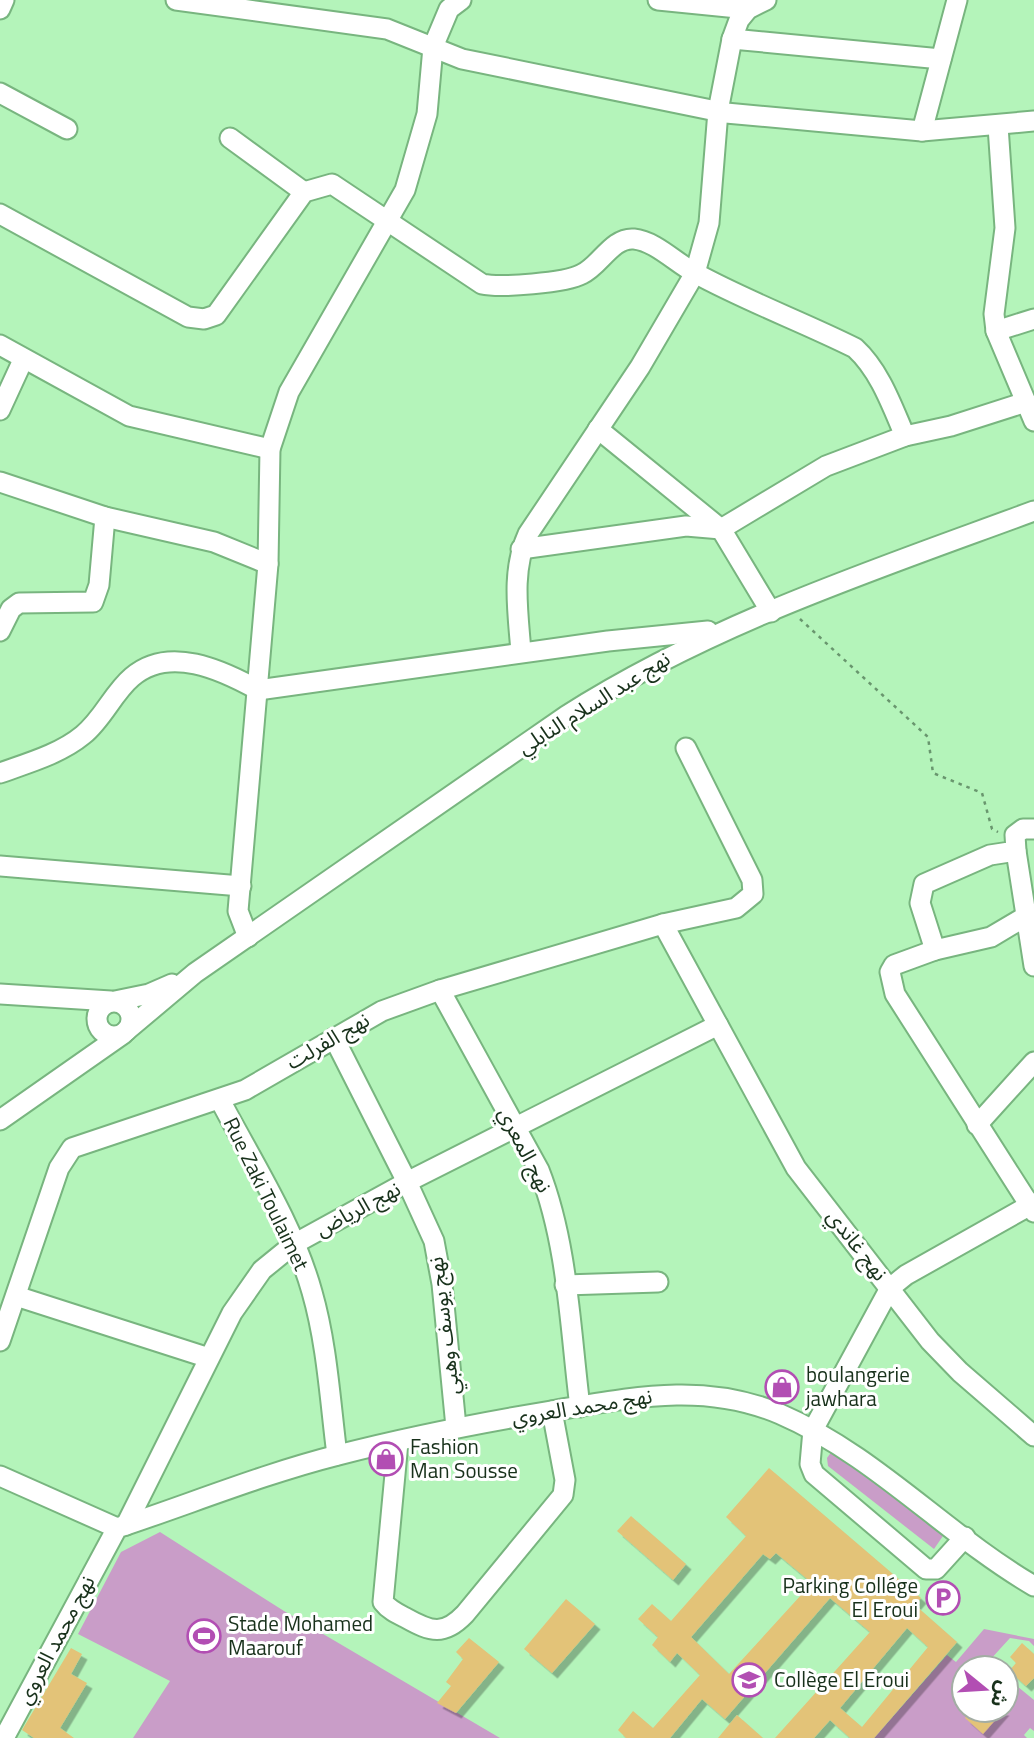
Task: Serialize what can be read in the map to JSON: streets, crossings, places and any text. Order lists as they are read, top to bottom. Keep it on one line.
{"streets":{"street":["نهج عبد السلام النابلي","نهج الفرلت","نهج المعري","Rue Zaki Toulaimet","نهج الرياض","نهج غاندي","نهج يوسف وهبي","نهج محمد العروي"]},"crossings":[["نهج الفرلت","نهج المعري"],["نهج الفرلت","Rue Zaki Toulaimet"],["نهج الفرلت","نهج غاندي"],["نهج الفرلت","نهج يوسف وهبي"],["نهج المعري","نهج الرياض"],["نهج المعري","نهج محمد العروي"],["Rue Zaki Toulaimet","نهج الرياض"],["Rue Zaki Toulaimet","نهج محمد العروي"],["نهج الرياض","نهج غاندي"],["نهج الرياض","نهج يوسف وهبي"],["نهج الرياض","نهج محمد العروي"],["نهج يوسف وهبي","نهج محمد العروي"]],"places":{"shop":["boulangerie jawhara","Fashion Man Sousse"],"parking":["Parking Collége El Eroui"],"sports":["Stade Mohamed Maarouf"],"school or university":["Collège El Eroui"]},"north":"right"}
